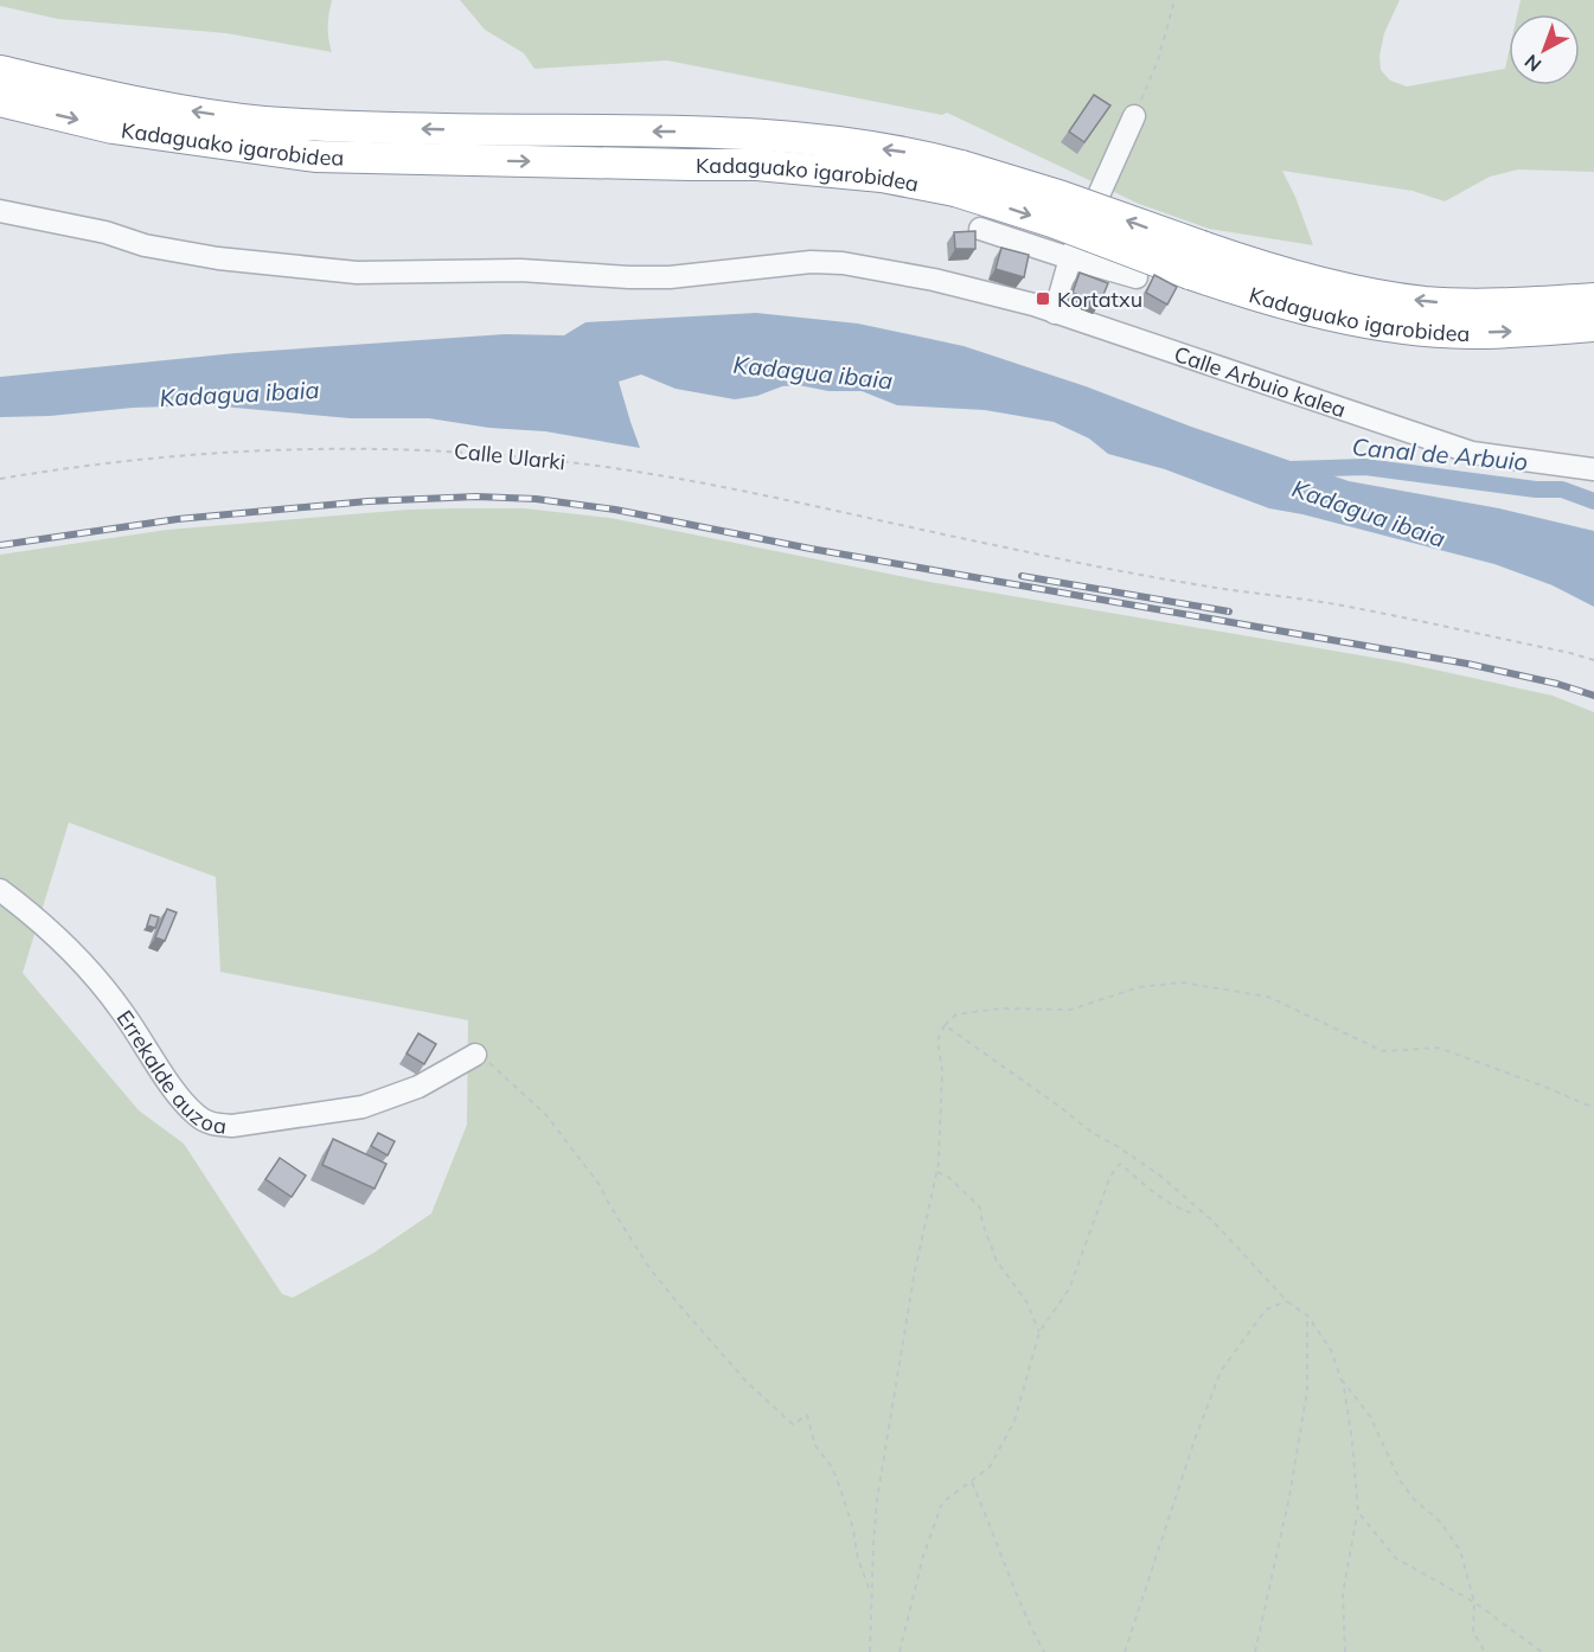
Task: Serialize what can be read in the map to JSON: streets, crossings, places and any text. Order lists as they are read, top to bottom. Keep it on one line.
{"streets":{"highway":["Kadaguako igarobidea"],"street":["Calle Arbuio kalea","Errekalde auzoa"],"path":["Calle Ularki"]},"water":["Kadagua ibaia","Canal de Arbuio"],"places":{"transit":["Kortatxu"]},"north":"bottom left"}
